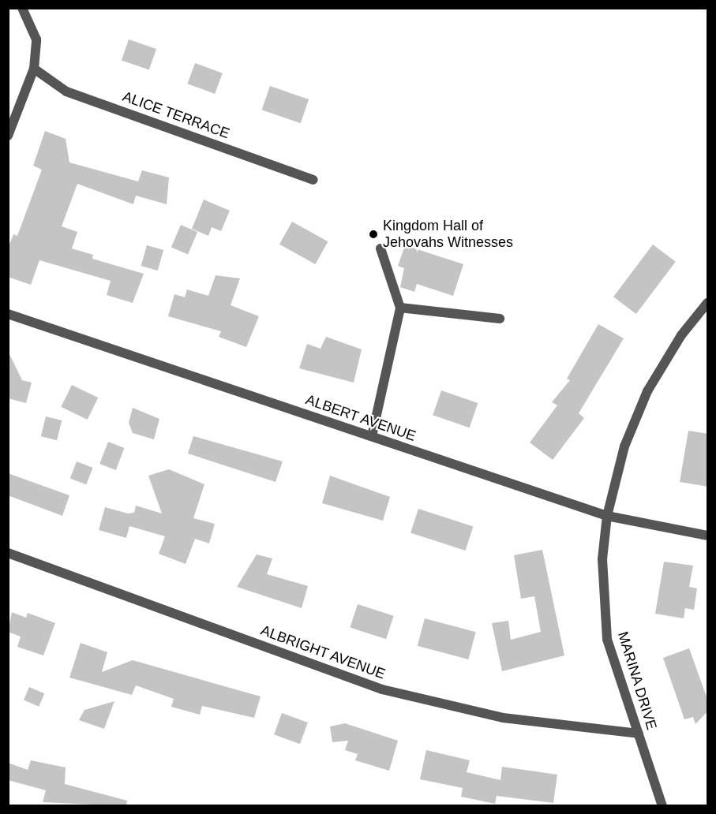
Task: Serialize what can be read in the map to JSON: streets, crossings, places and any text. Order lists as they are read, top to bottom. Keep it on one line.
{"streets":{"street":["ALICE TERRACE","ALBERT AVENUE","ALBRIGHT AVENUE","MARINA DRIVE"]},"crossings":[["ALBERT AVENUE","MARINA DRIVE"],["ALBRIGHT AVENUE","MARINA DRIVE"]],"places":["Kingdom Hall of Jehovahs Witnesses"]}
